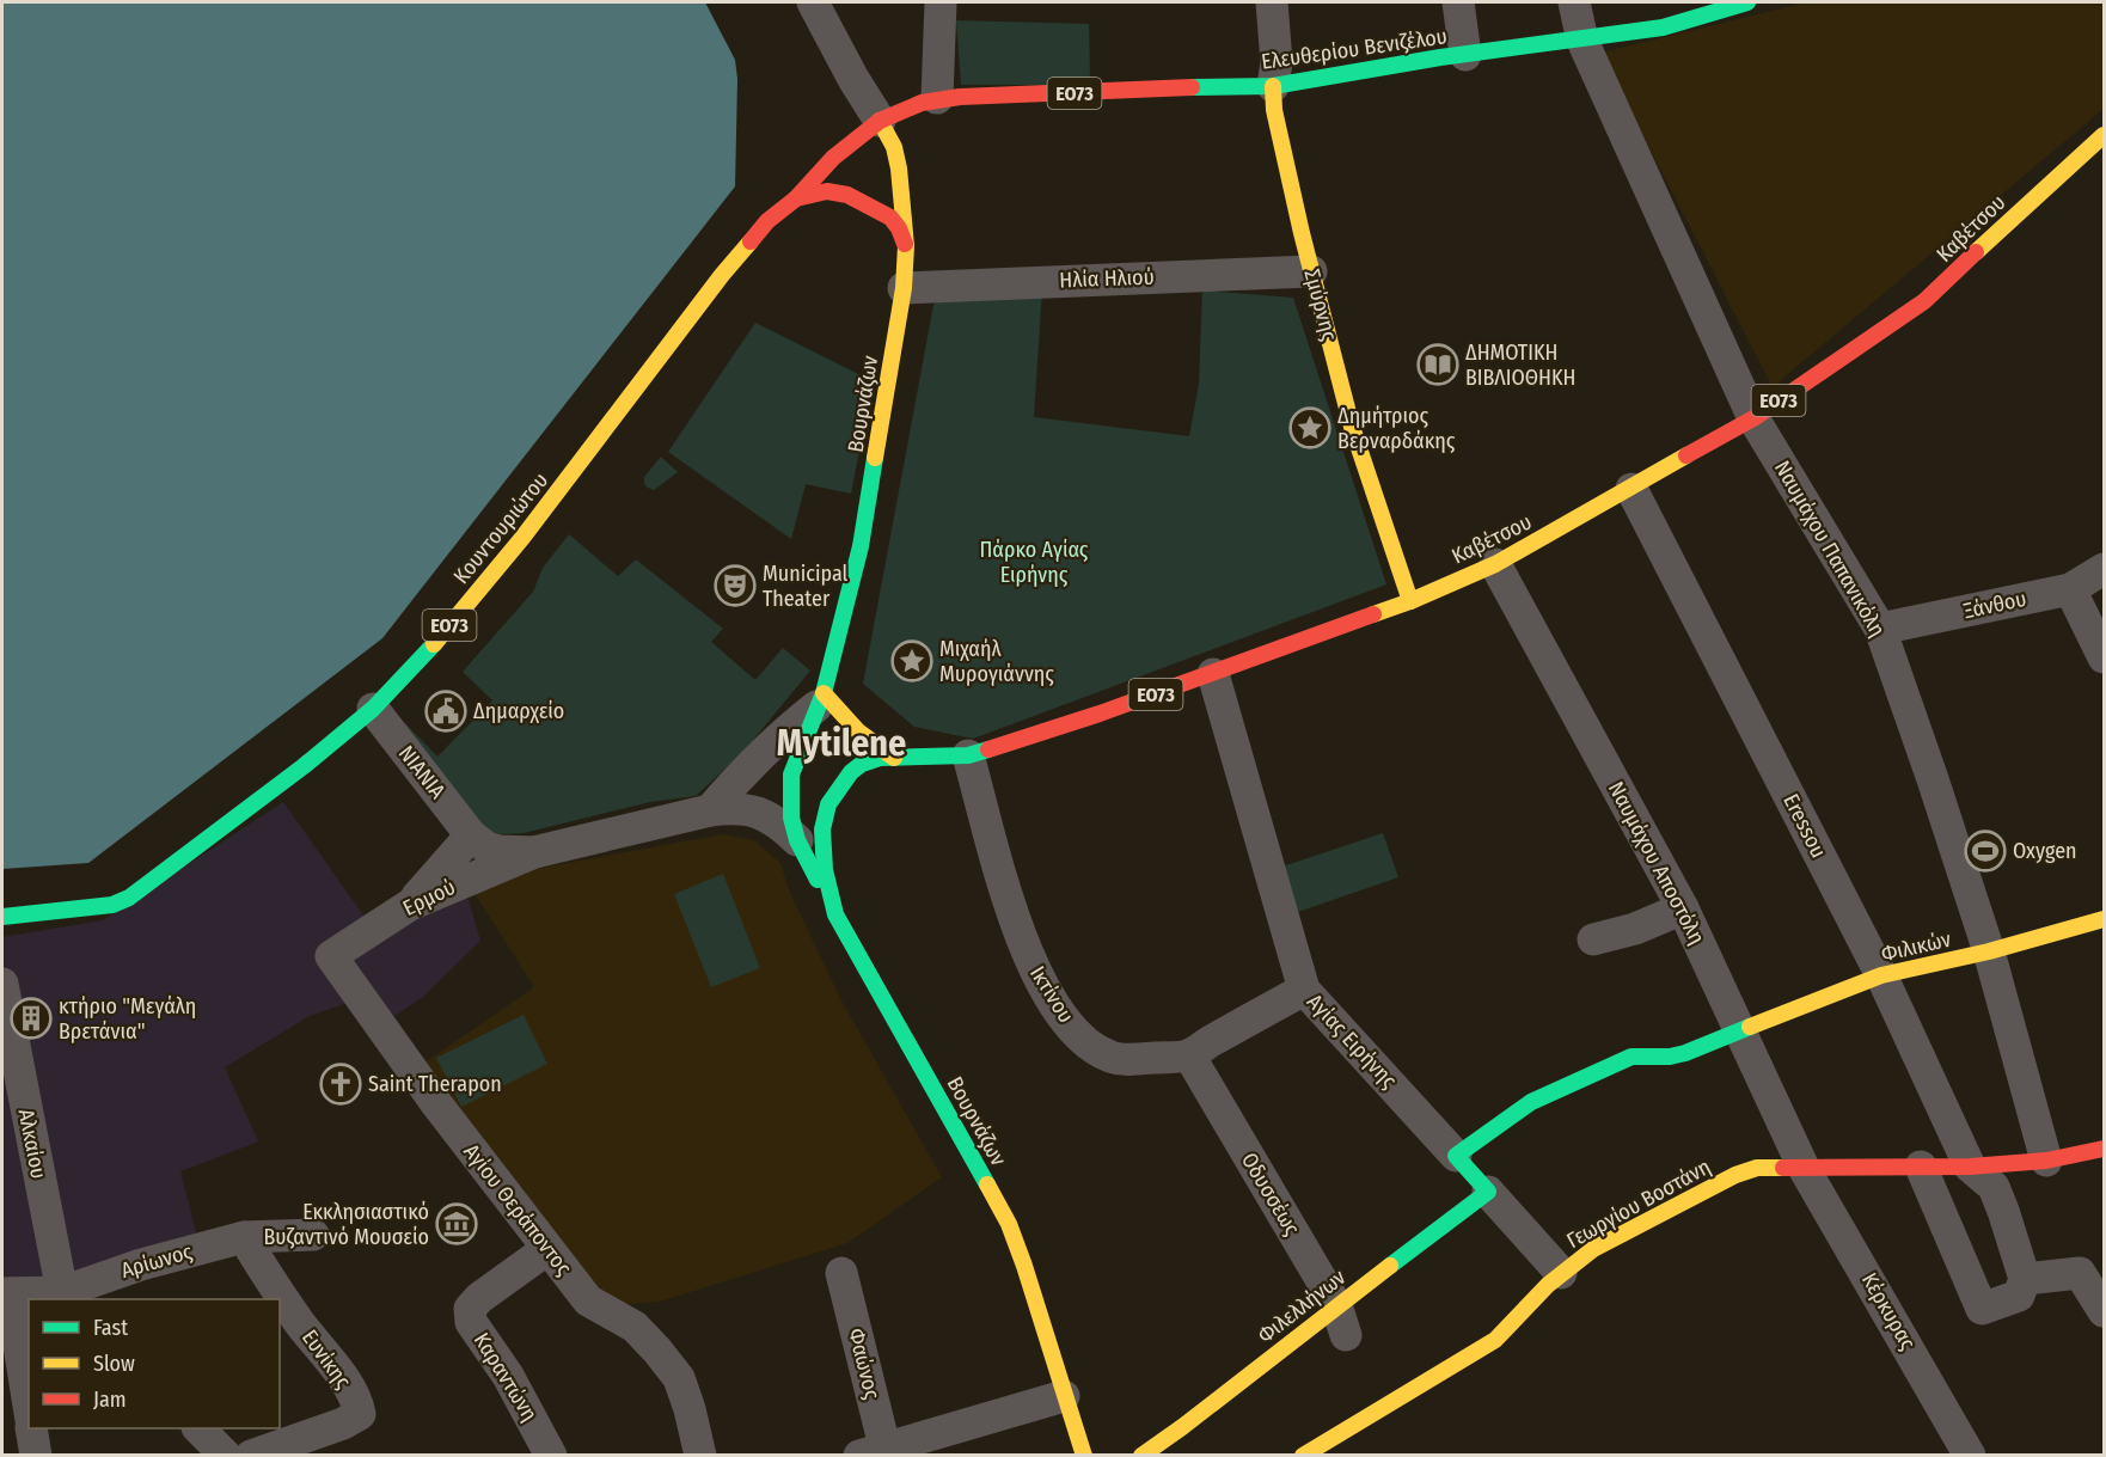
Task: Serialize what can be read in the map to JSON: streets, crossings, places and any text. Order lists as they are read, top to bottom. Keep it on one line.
{"streets":{"main road":["Ελευθερίου Βενιζέλου","ΕΟ73","Καβέτσου","Σμύρνης","Βουρνάζων","Κουντουριώτου","Φιλικών","Αγίας Ειρήνης","Γεωργίου Βοστάνη","Φιλελλήνων"],"street":["Ηλία Ηλιού","Ναυμάχου Παπανικόλη","Ξάνθου","NIANIA","Eressou","Ναυμάχου Αποστόλη","Ερμού","Ικτίνου","Αλκαίου","Οδυσσέως","Αγίου Θεράποντος","Αρίωνος","Κέρκυρας","Ευνίκης","Φαώνος","Καραντώνη"]},"crossings":[["Ελευθερίου Βενιζέλου","ΕΟ73"],["Ελευθερίου Βενιζέλου","Σμύρνης"],["Ελευθερίου Βενιζέλου","Βουρνάζων"],["Ελευθερίου Βενιζέλου","Ναυμάχου Παπανικόλη"],["ΕΟ73","Βουρνάζων"],["ΕΟ73","Κουντουριώτου"],["Καβέτσου","Σμύρνης"],["Καβέτσου","Βουρνάζων"],["Καβέτσου","Ναυμάχου Παπανικόλη"],["Καβέτσου","Eressou"],["Καβέτσου","Ναυμάχου Αποστόλη"],["Καβέτσου","Ικτίνου"],["Καβέτσου","Αγίας Ειρήνης"],["Ηλία Ηλιού","Σμύρνης"],["Ηλία Ηλιού","Βουρνάζων"],["Κουντουριώτου","NIANIA"],["Ναυμάχου Παπανικόλη","Ξάνθου"],["Ναυμάχου Παπανικόλη","Φιλικών"],["Ναυμάχου Παπανικόλη","Γεωργίου Βοστάνη"],["Eressou","Φιλικών"],["Eressou","Γεωργίου Βοστάνη"],["Ναυμάχου Αποστόλη","Φιλικών"],["Ναυμάχου Αποστόλη","Γεωργίου Βοστάνη"],["Ναυμάχου Αποστόλη","Κέρκυρας"],["Ερμού","Αγίου Θεράποντος"],["Ικτίνου","Οδυσσέως"],["Αγίας Ειρήνης","Γεωργίου Βοστάνη"],["Αγίας Ειρήνης","Φιλελλήνων"],["Αλκαίου","Αρίωνος"],["Οδυσσέως","Φιλελλήνων"],["Γεωργίου Βοστάνη","Κέρκυρας"],["Αγίου Θεράποντος","Καραντώνη"],["Αρίωνος","Ευνίκης"]],"districts":["Mytilene"],"parks":["Πάρκο Αγίας Ειρήνης"],"places":{"library":["ΔΗΜΟΤΙΚΗ ΒΙΒΛΙΟΘΗΚΗ"],"place":["Δημήτριος Βερναρδάκης","Μιχαήλ Μυρογιάννης"],"theatre":["Municipal Theater"],"public building":["Δημαρχείο"],"sports":["Oxygen"],"building":["κτήριο \"Μεγάλη Βρετάνια\""],"church":["Saint Therapon"],"museum":["Εκκλησιαστικό Βυζαντινό Μουσείο"]},"legend":["Fast","Slow","Jam"]}
